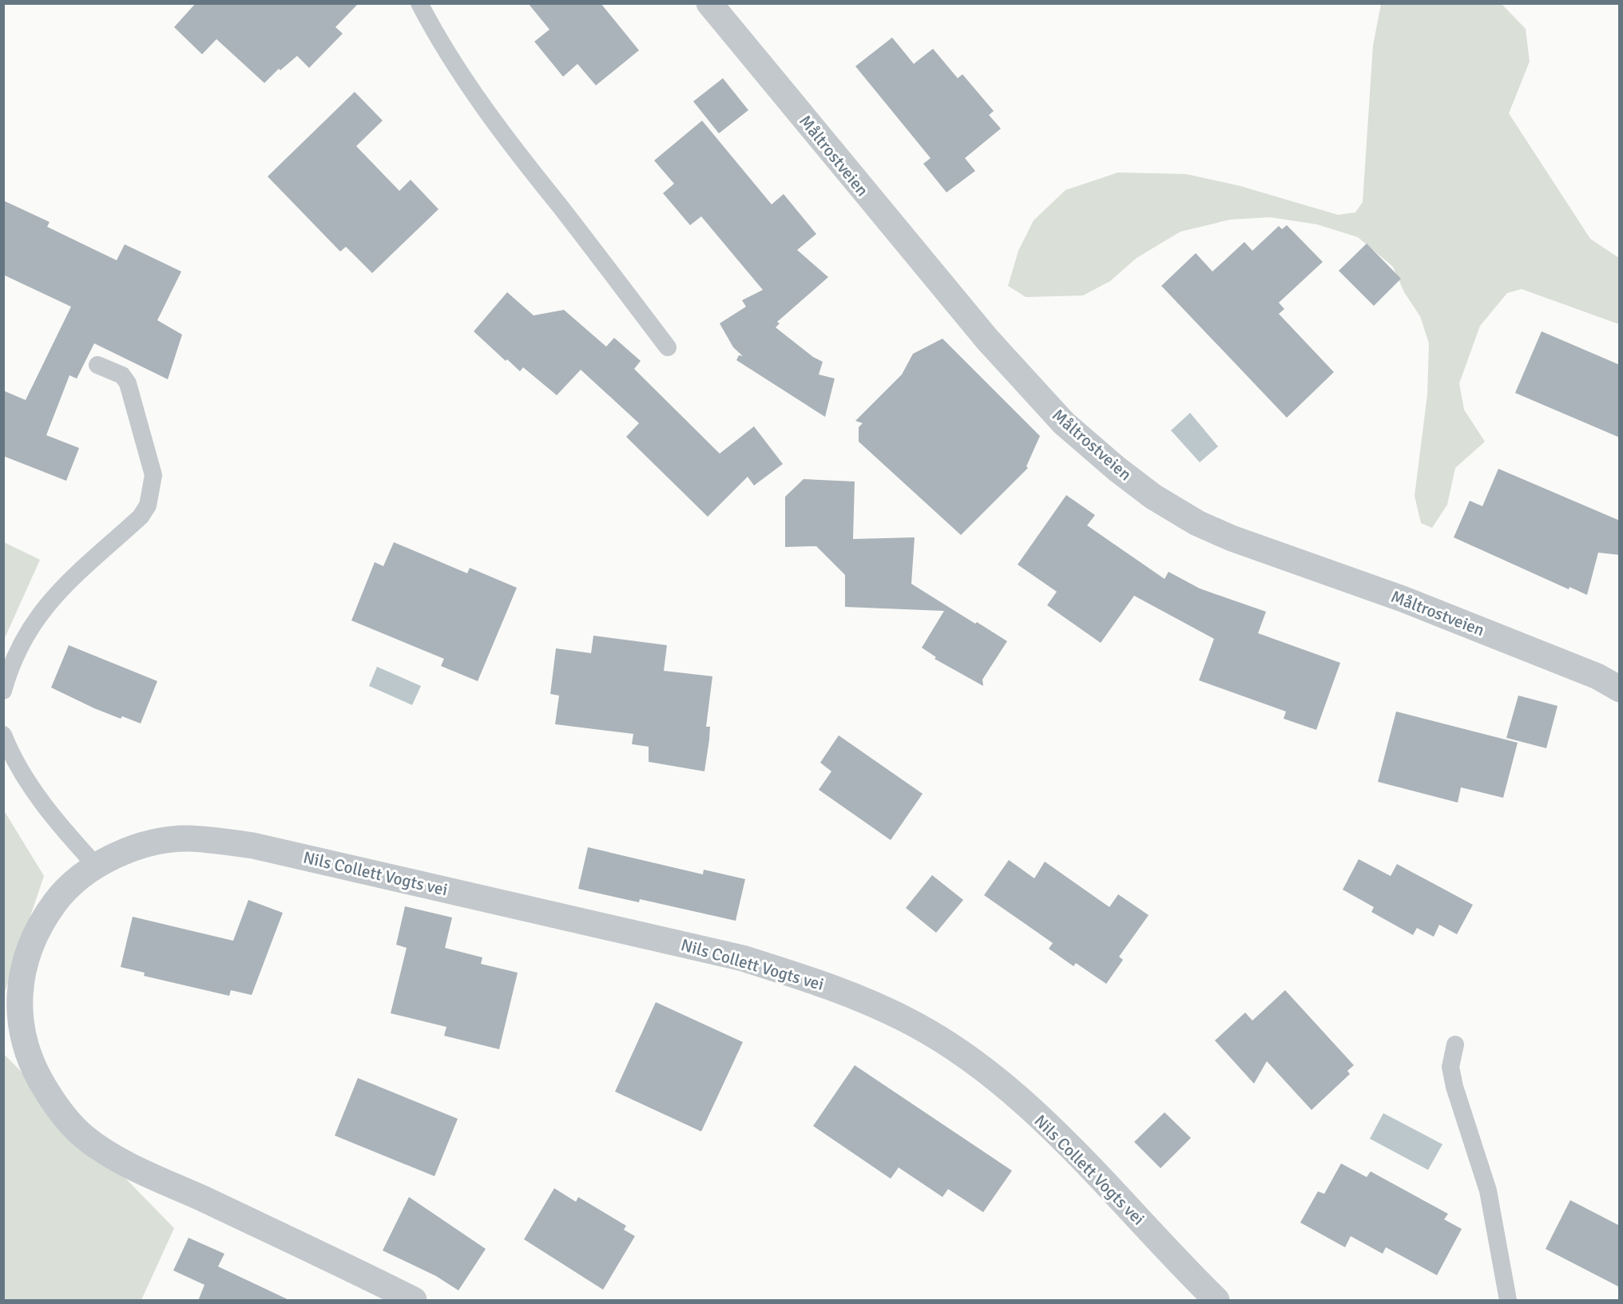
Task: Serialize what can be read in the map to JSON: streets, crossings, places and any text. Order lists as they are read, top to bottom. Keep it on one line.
{"streets":{"street":["Måltrostveien","Nils Collett Vogts vei"]}}
